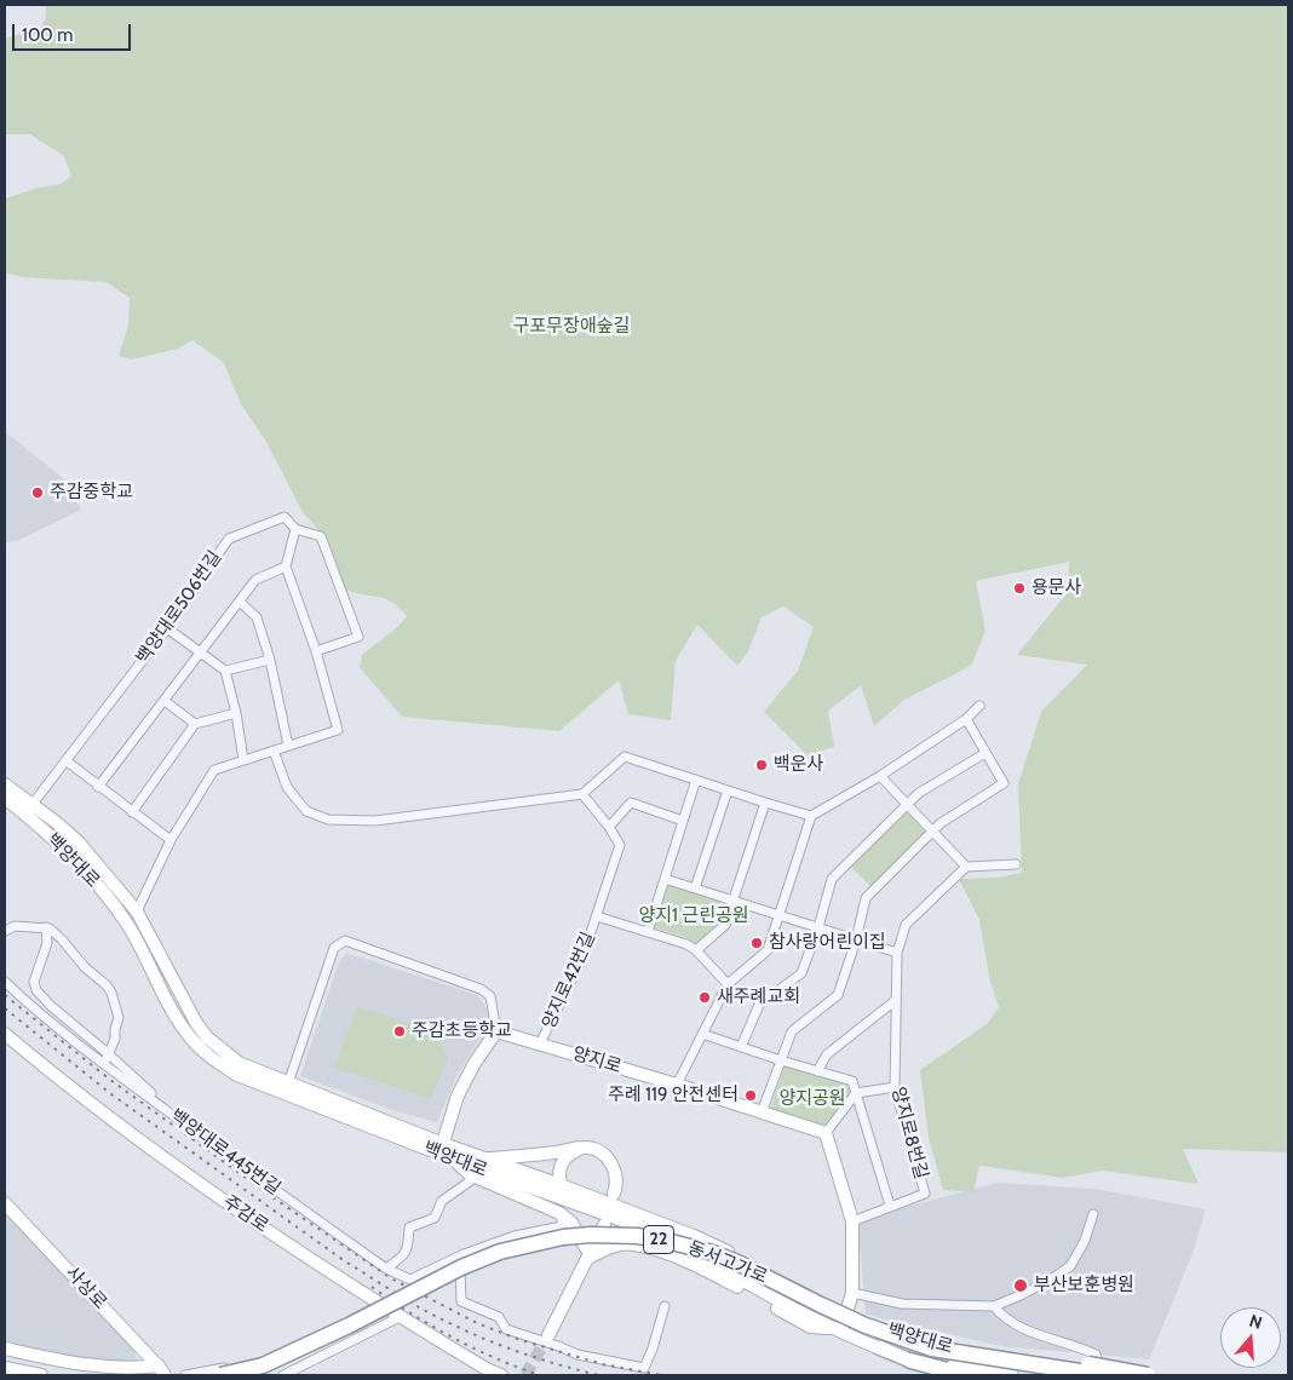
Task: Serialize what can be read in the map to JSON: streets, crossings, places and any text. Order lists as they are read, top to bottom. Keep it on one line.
{"streets":{"highway":["22","동서고가로"],"main road":["백양대로","양지로","주감로","사상로"],"street":["백양대로506번길","양지로42번길","양지로8번길","백양대로445번길"]},"crossings":[["백양대로506번길","백양대로"],["백양대로","동서고가로"],["양지로42번길","양지로"]],"parks":["구포무장애숲길","양지1 근린공원","양지공원"],"places":["주감중학교","용문사","백운사","참사랑어린이집","새주례교회","주감초등학교","주례 119 안전센터","부산보훈병원"],"scale_bar":"100 m","north":"top"}
